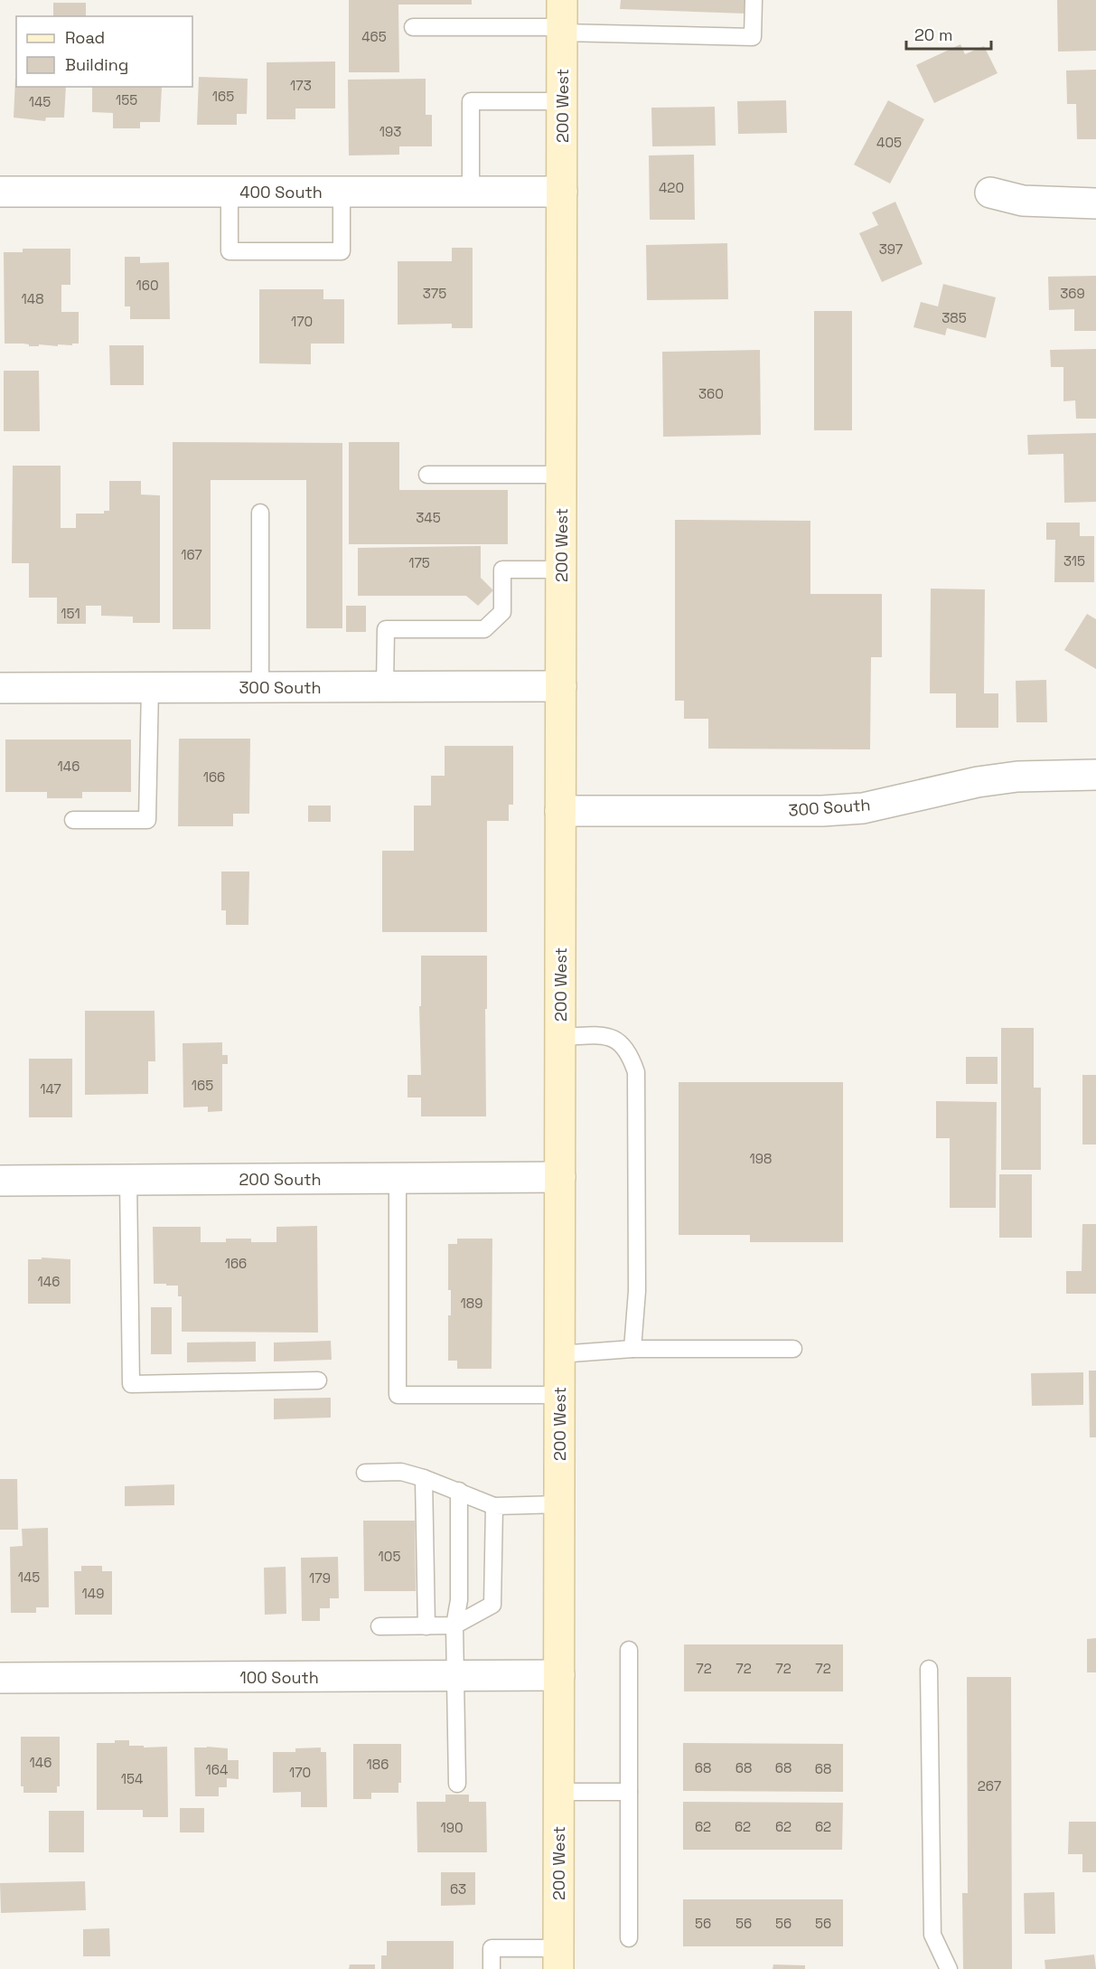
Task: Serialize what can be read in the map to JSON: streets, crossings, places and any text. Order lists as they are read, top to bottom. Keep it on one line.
{"streets":{"main road":["200 West"],"street":["400 South","300 South","200 South","100 South"]},"crossings":[["200 West","400 South"],["200 West","300 South"],["200 West","200 South"],["200 West","100 South"]],"house_numbers":["465","173","165","155","145","193","405","420","397","160","375","369","148","385","170","360","345","167","315","175","151","146","166","165","147","198","166","146","189","105","145","179","149","72","72","72","72","146","186","68","68","68","68","164","170","154","267","62","62","62","62","190","63","56","56","56","56"],"legend":["Road","Building"],"scale_bar":"20 m"}
